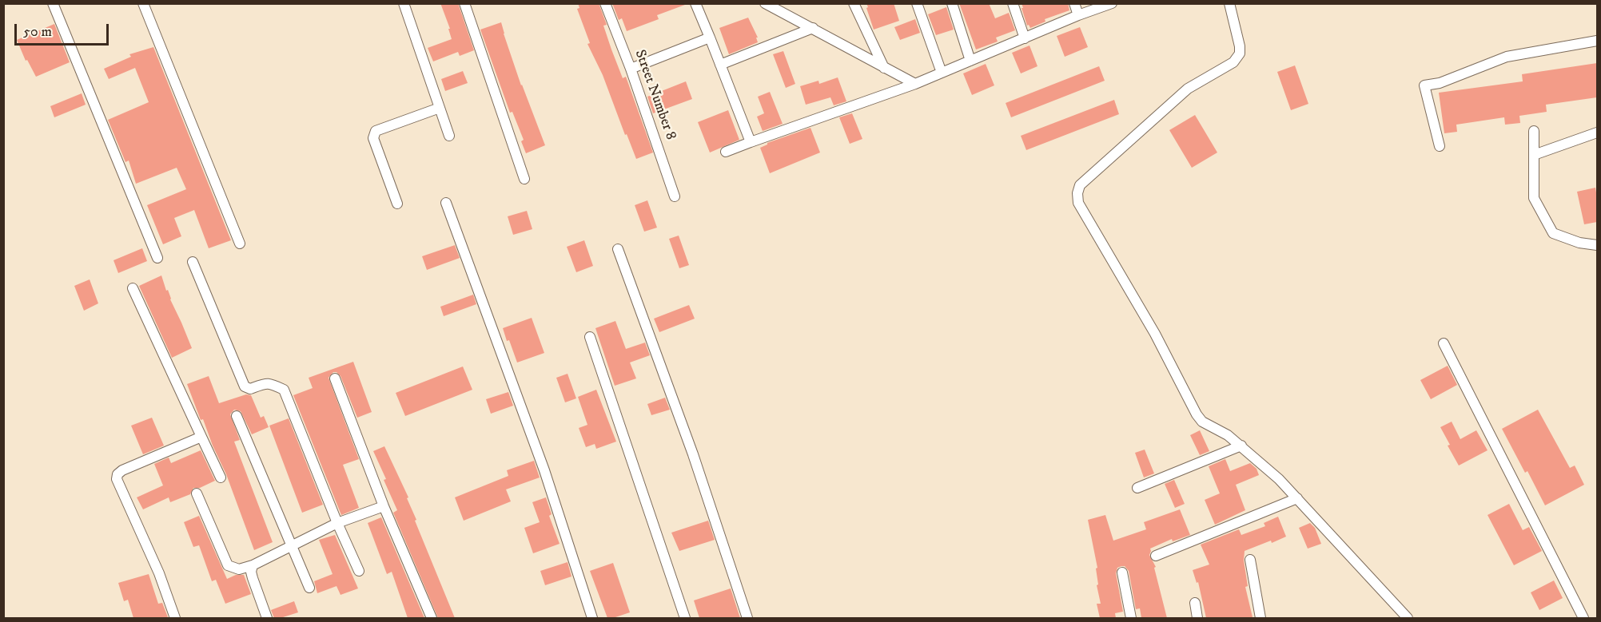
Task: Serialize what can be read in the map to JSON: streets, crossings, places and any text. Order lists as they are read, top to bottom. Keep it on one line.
{"streets":{"street":["Street Number 8"]},"scale_bar":"50 m"}
